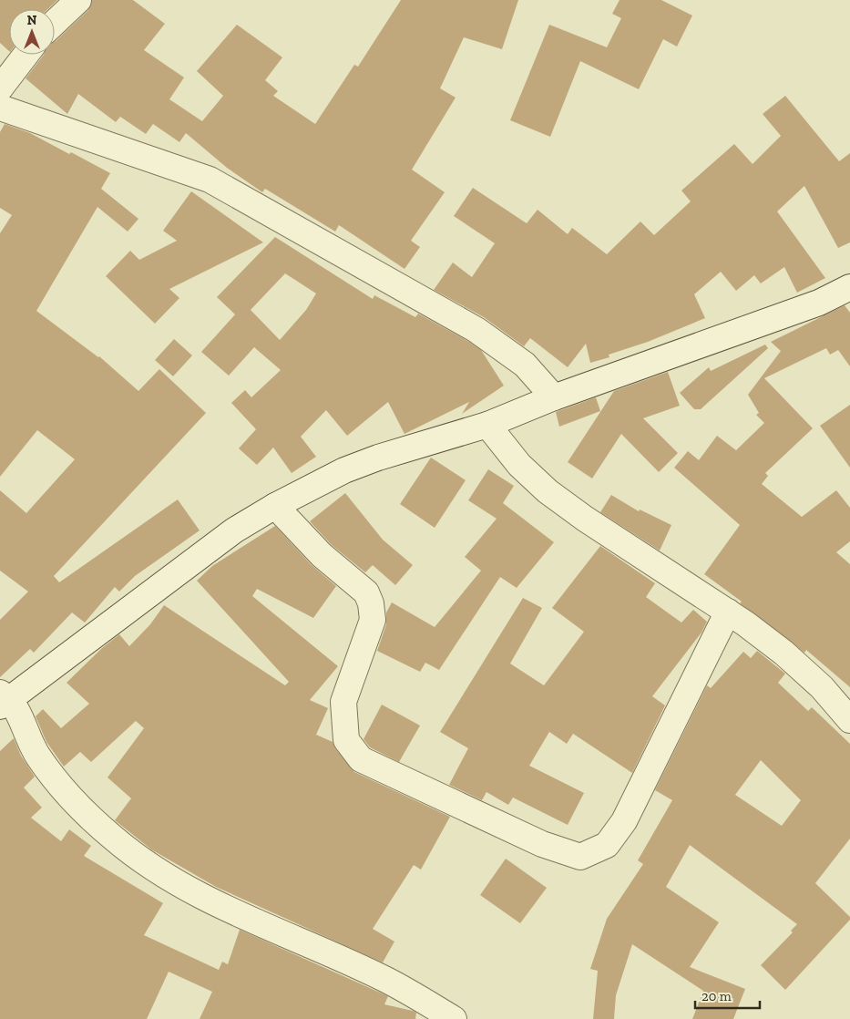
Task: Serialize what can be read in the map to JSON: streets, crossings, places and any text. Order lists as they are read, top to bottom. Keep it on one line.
{"scale_bar":"20 m","north":"top"}
